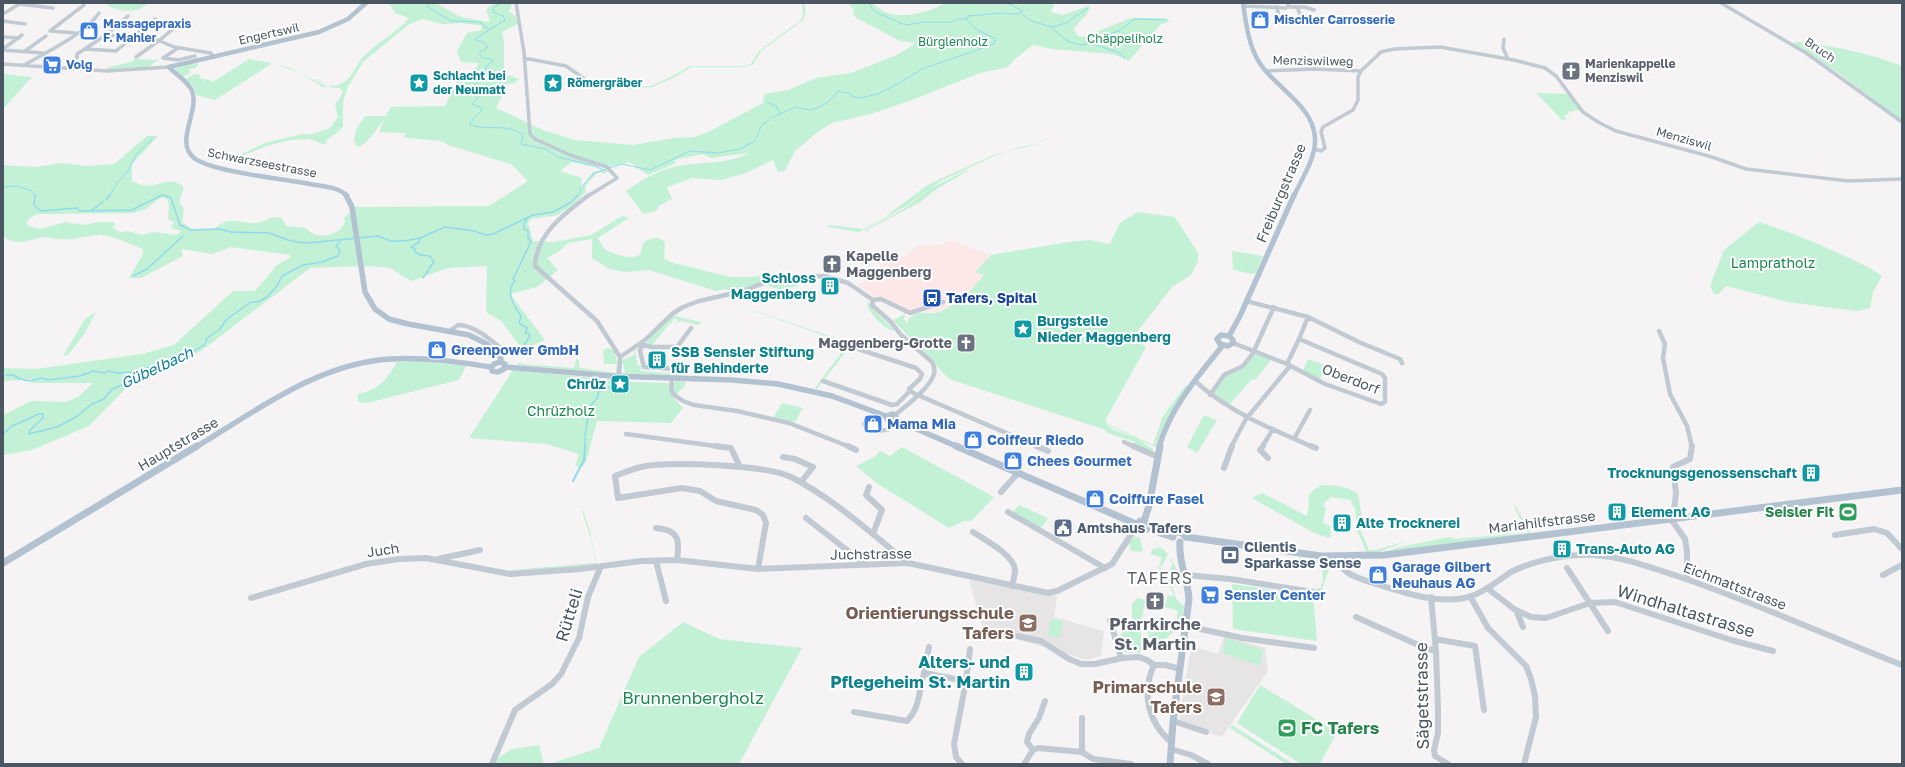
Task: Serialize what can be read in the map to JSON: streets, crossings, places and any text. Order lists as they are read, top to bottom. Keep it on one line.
{"streets":{"main road":["Engertswil","Schwarzseestrasse","Freiburgstrasse","Hauptstrasse","Mariahilfstrasse"],"street":["Bruch","Menziswilweg","Menziswil","Oberdorf","Juch","Juchstrasse","Eichmattstrasse","Windhaltastrasse","Rütteli","Sägetstrasse"]},"crossings":[["Engertswil","Schwarzseestrasse"],["Menziswilweg","Menziswil"],["Menziswilweg","Freiburgstrasse"],["Freiburgstrasse","Oberdorf"],["Mariahilfstrasse","Eichmattstrasse"],["Juch","Juchstrasse"],["Juchstrasse","Rütteli"],["Eichmattstrasse","Windhaltastrasse"],["Eichmattstrasse","Sägetstrasse"]],"districts":["TAFERS"],"water":["Gübelbach"],"parks":["Chäppeliholz","Bürglenholz","Lampratholz","Chrüzholz","Brunnenbergholz"],"places":{"shop":["Mischler Carrosserie","Massagepraxis F. Mahler","Greenpower GmbH","Mama Mia","Coiffeur Riedo","Chees Gourmet","Coiffure Fasel","Garage Gilbert Neuhaus AG"],"supermarket":["Volg","Sensler Center"],"church":["Marienkappelle Menziswil","Kapelle Maggenberg","Maggenberg-Grotte","Pfarrkirche St. Martin"],"place":["Schlacht bei der Neumatt","Römergräber","Burgstelle Nieder Maggenberg","Chrüz"],"building":["Schloss Maggenberg","SSB Sensler Stiftung für Behinderte","Trocknungsgenossenschaft","Element AG","Alte Trocknerei","Trans-Auto AG","Alters- und Pflegeheim St. Martin"],"bus stop":["Tafers, Spital"],"sports":["Seisler Fit","FC Tafers"],"public building":["Amtshaus Tafers"],"bank":["Clientis Sparkasse Sense"],"school or university":["Orientierungsschule Tafers","Primarschule Tafers"]}}
